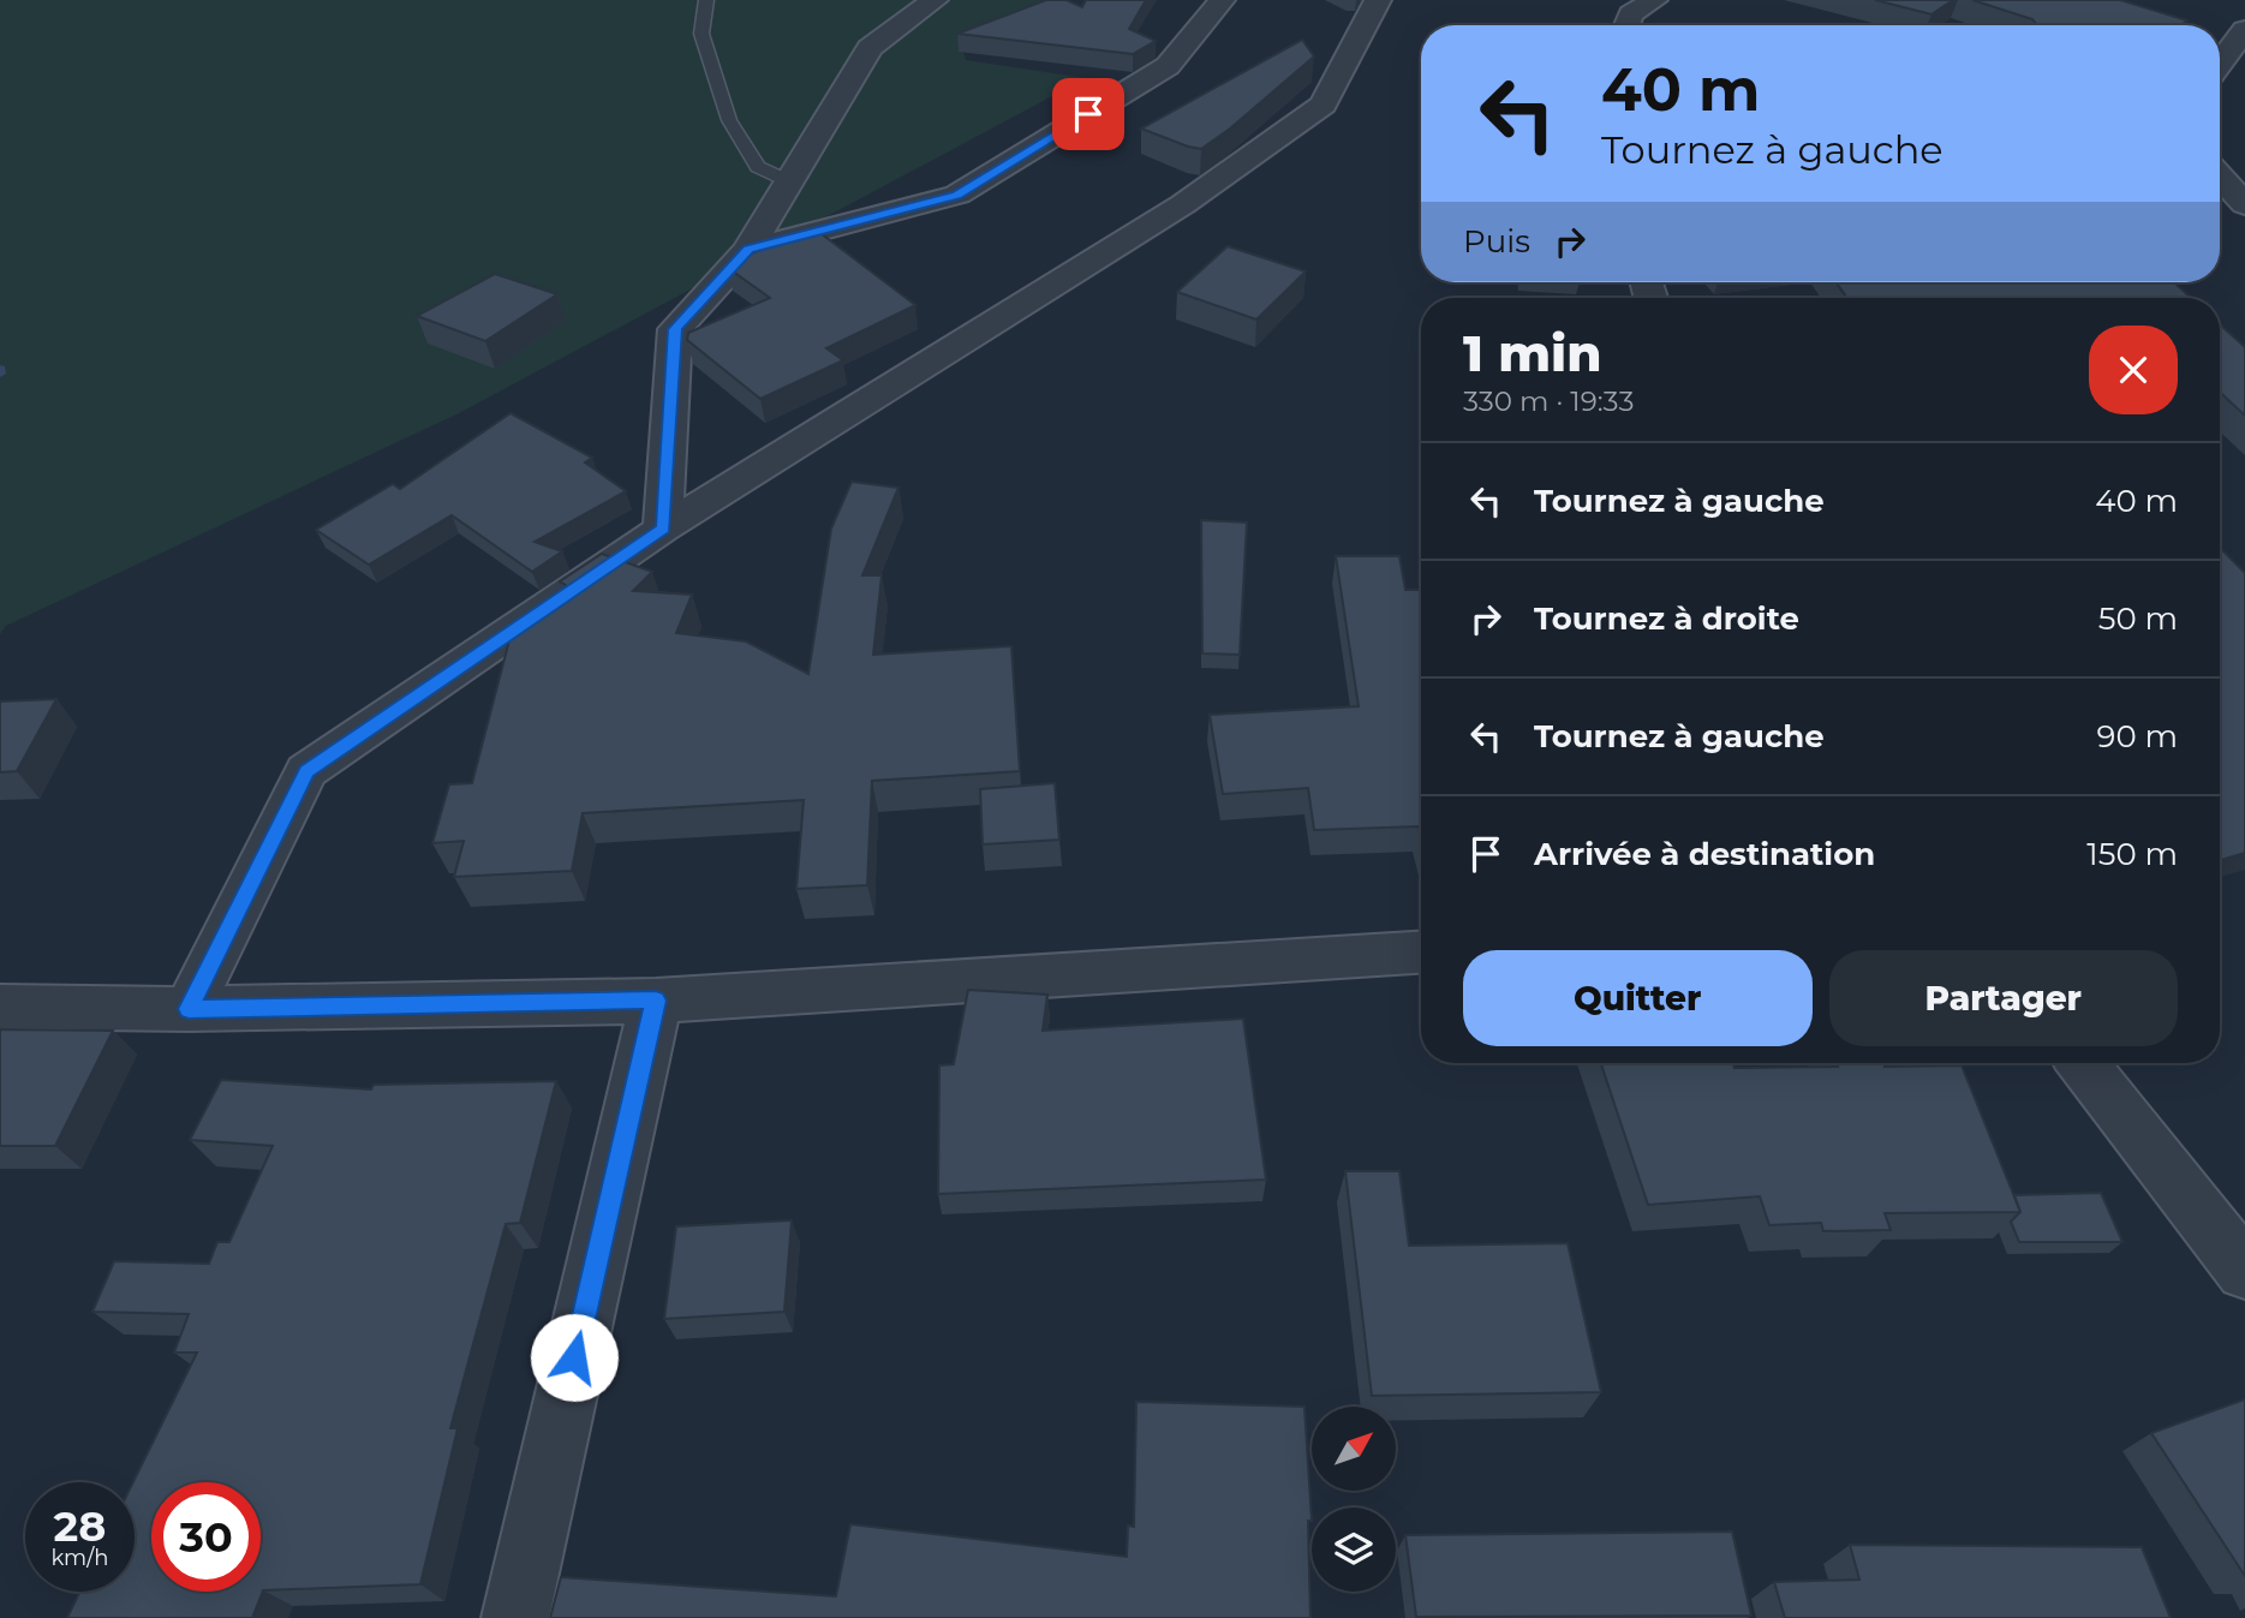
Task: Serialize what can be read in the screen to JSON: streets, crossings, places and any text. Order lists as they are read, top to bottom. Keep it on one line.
{"north":"top right","page":{"turn":["40 m","Tournez à gauche"],"then":"Puis","heading":["1 min","330 m · 19:33"],"list":[{"name":"Tournez à gauche","value":"40 m"},{"name":"Tournez à droite","value":"50 m"},{"name":"Tournez à gauche","value":"90 m"},{"name":"Arrivée à destination","value":"150 m"}],"buttons":["Quitter","Partager"],"speed":"28 km/h","limit":"30"}}
